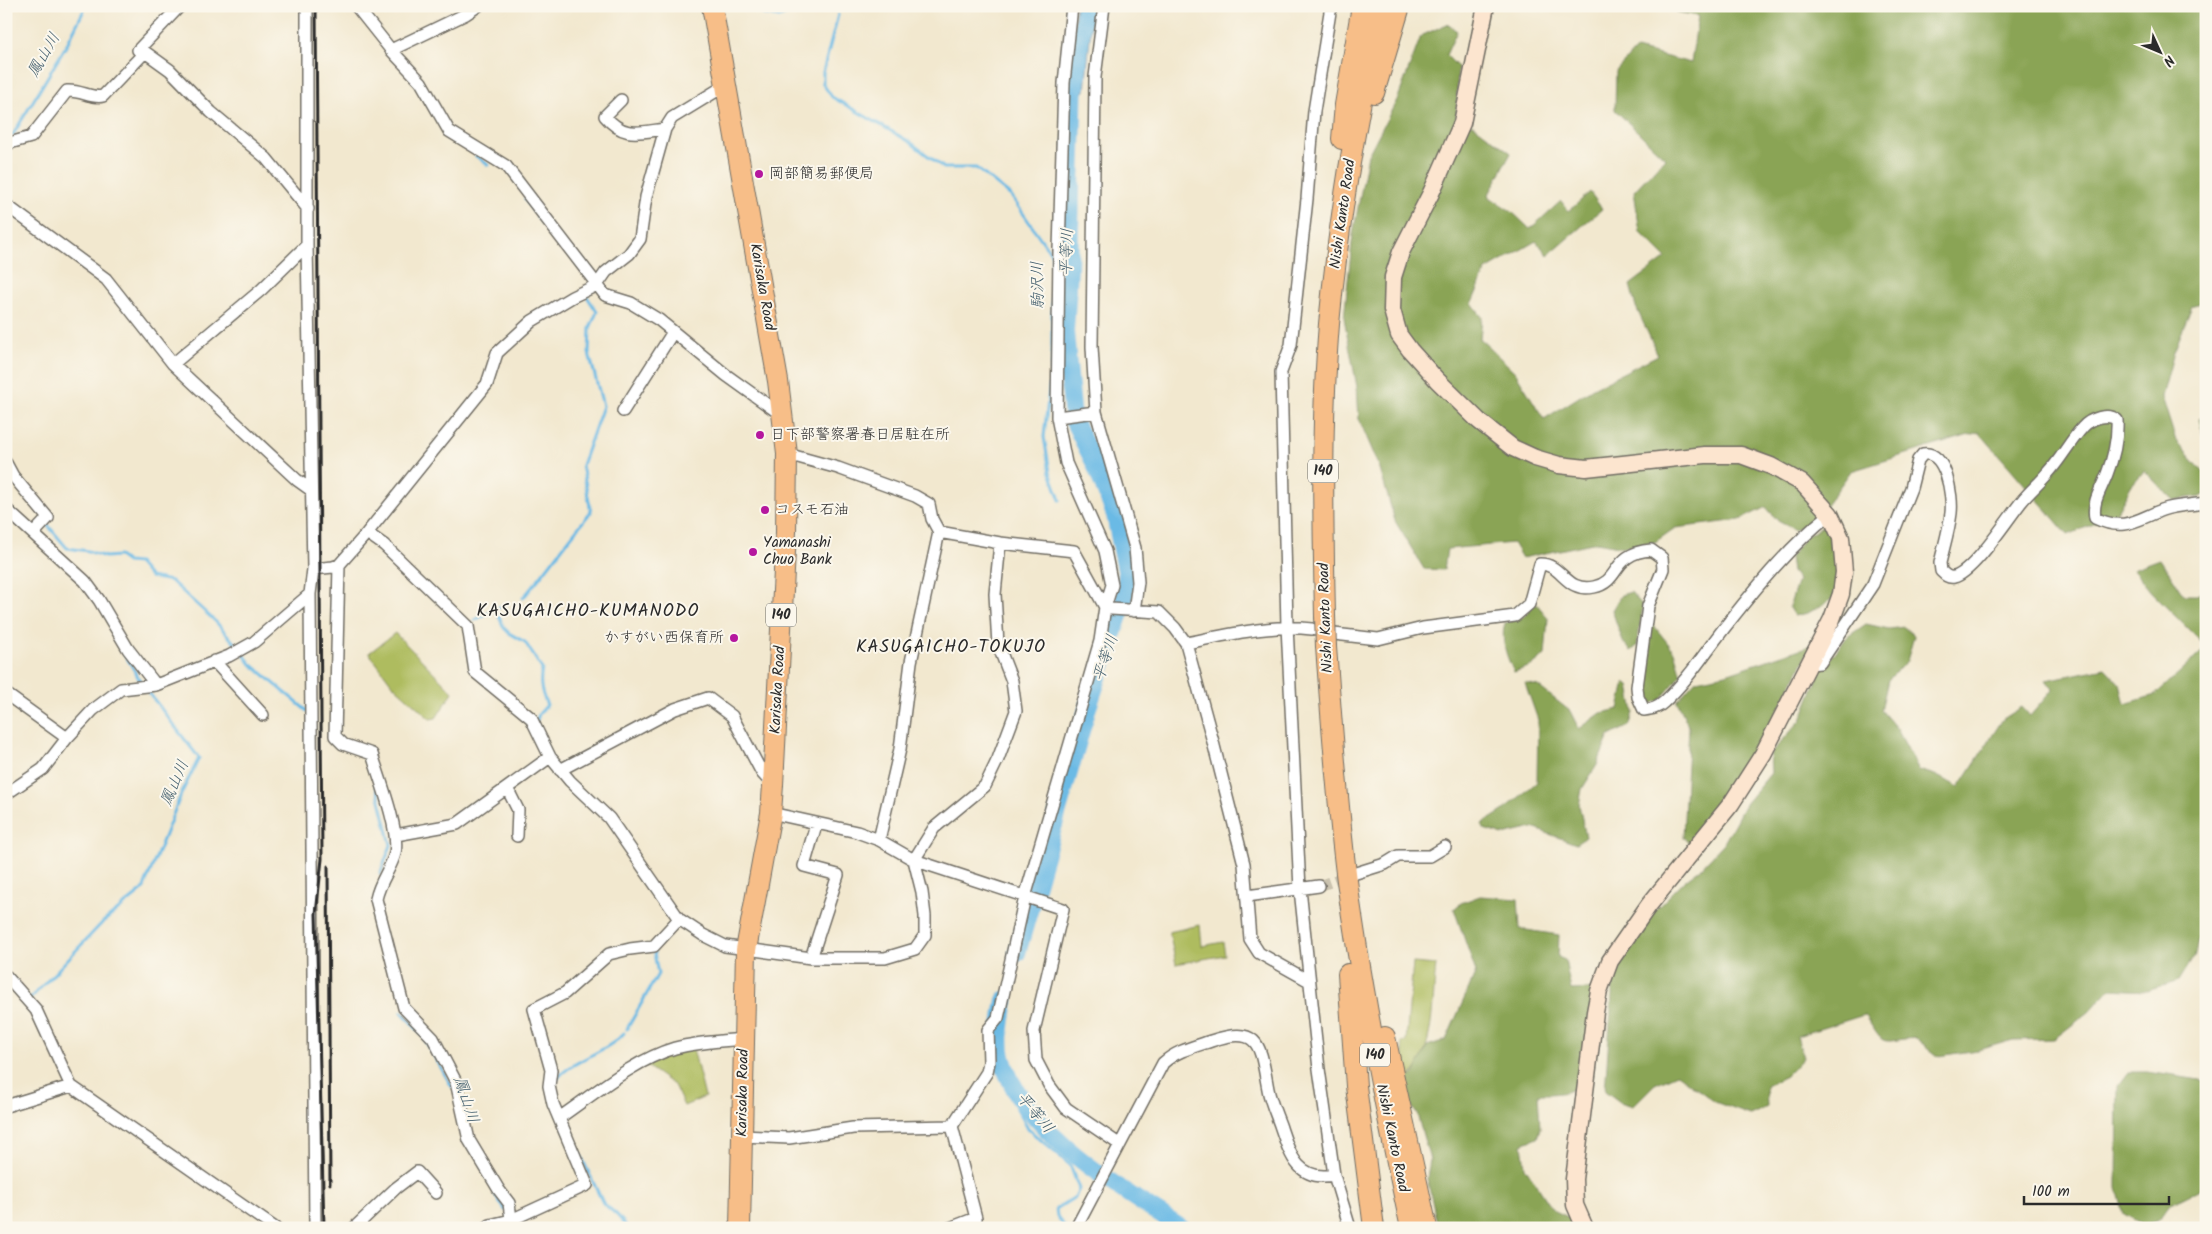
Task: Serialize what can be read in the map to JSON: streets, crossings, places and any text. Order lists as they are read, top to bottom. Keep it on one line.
{"streets":{"highway":["Nishi Kanto Road","Karisaka Road","140"]},"districts":["KASUGAICHO-KUMANODO","KASUGAICHO-TOKUJO"],"water":["鳳山川","平等川","駒沢川"],"places":["岡部簡易郵便局","日下部警察署春日居駐在所","コスモ石油","Yamanashi Chuo Bank","かすがい西保育所"],"scale_bar":"100 m","north":"bottom right"}
